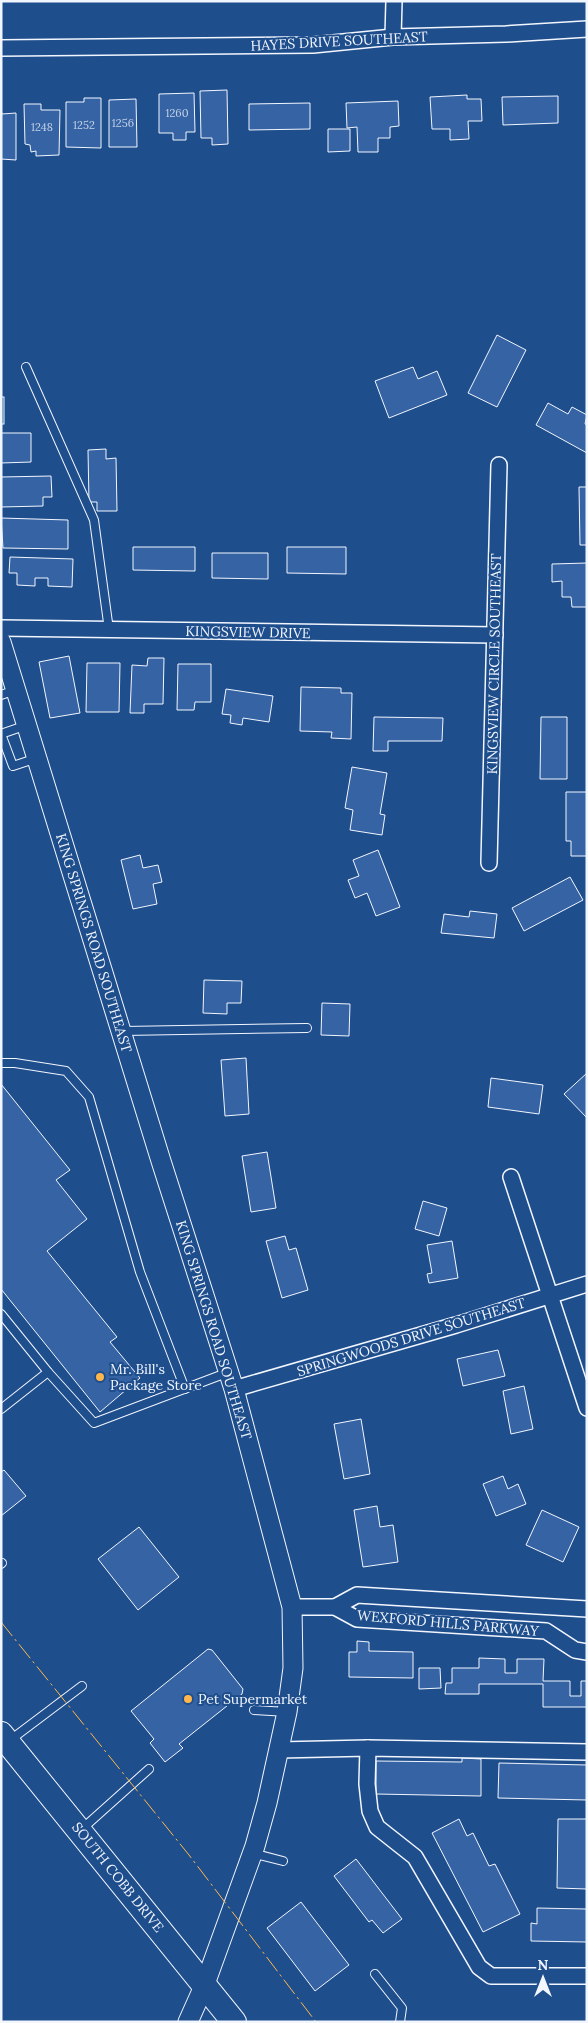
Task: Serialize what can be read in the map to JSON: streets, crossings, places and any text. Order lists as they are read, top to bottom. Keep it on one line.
{"streets":{"main road":["SOUTH COBB DRIVE"],"street":["HAYES DRIVE SOUTHEAST","KINGSVIEW DRIVE","KINGSVIEW CIRCLE SOUTHEAST","KING SPRINGS ROAD SOUTHEAST","SPRINGWOODS DRIVE SOUTHEAST","WEXFORD HILLS PARKWAY"]},"crossings":[["KINGSVIEW DRIVE","KINGSVIEW CIRCLE SOUTHEAST"],["KING SPRINGS ROAD SOUTHEAST","SPRINGWOODS DRIVE SOUTHEAST"],["KING SPRINGS ROAD SOUTHEAST","WEXFORD HILLS PARKWAY"],["KING SPRINGS ROAD SOUTHEAST","SOUTH COBB DRIVE"]],"places":["Mr. Bill's Package Store","Pet Supermarket"],"house_numbers":["1260","1256","1252","1248"],"north":"top"}
